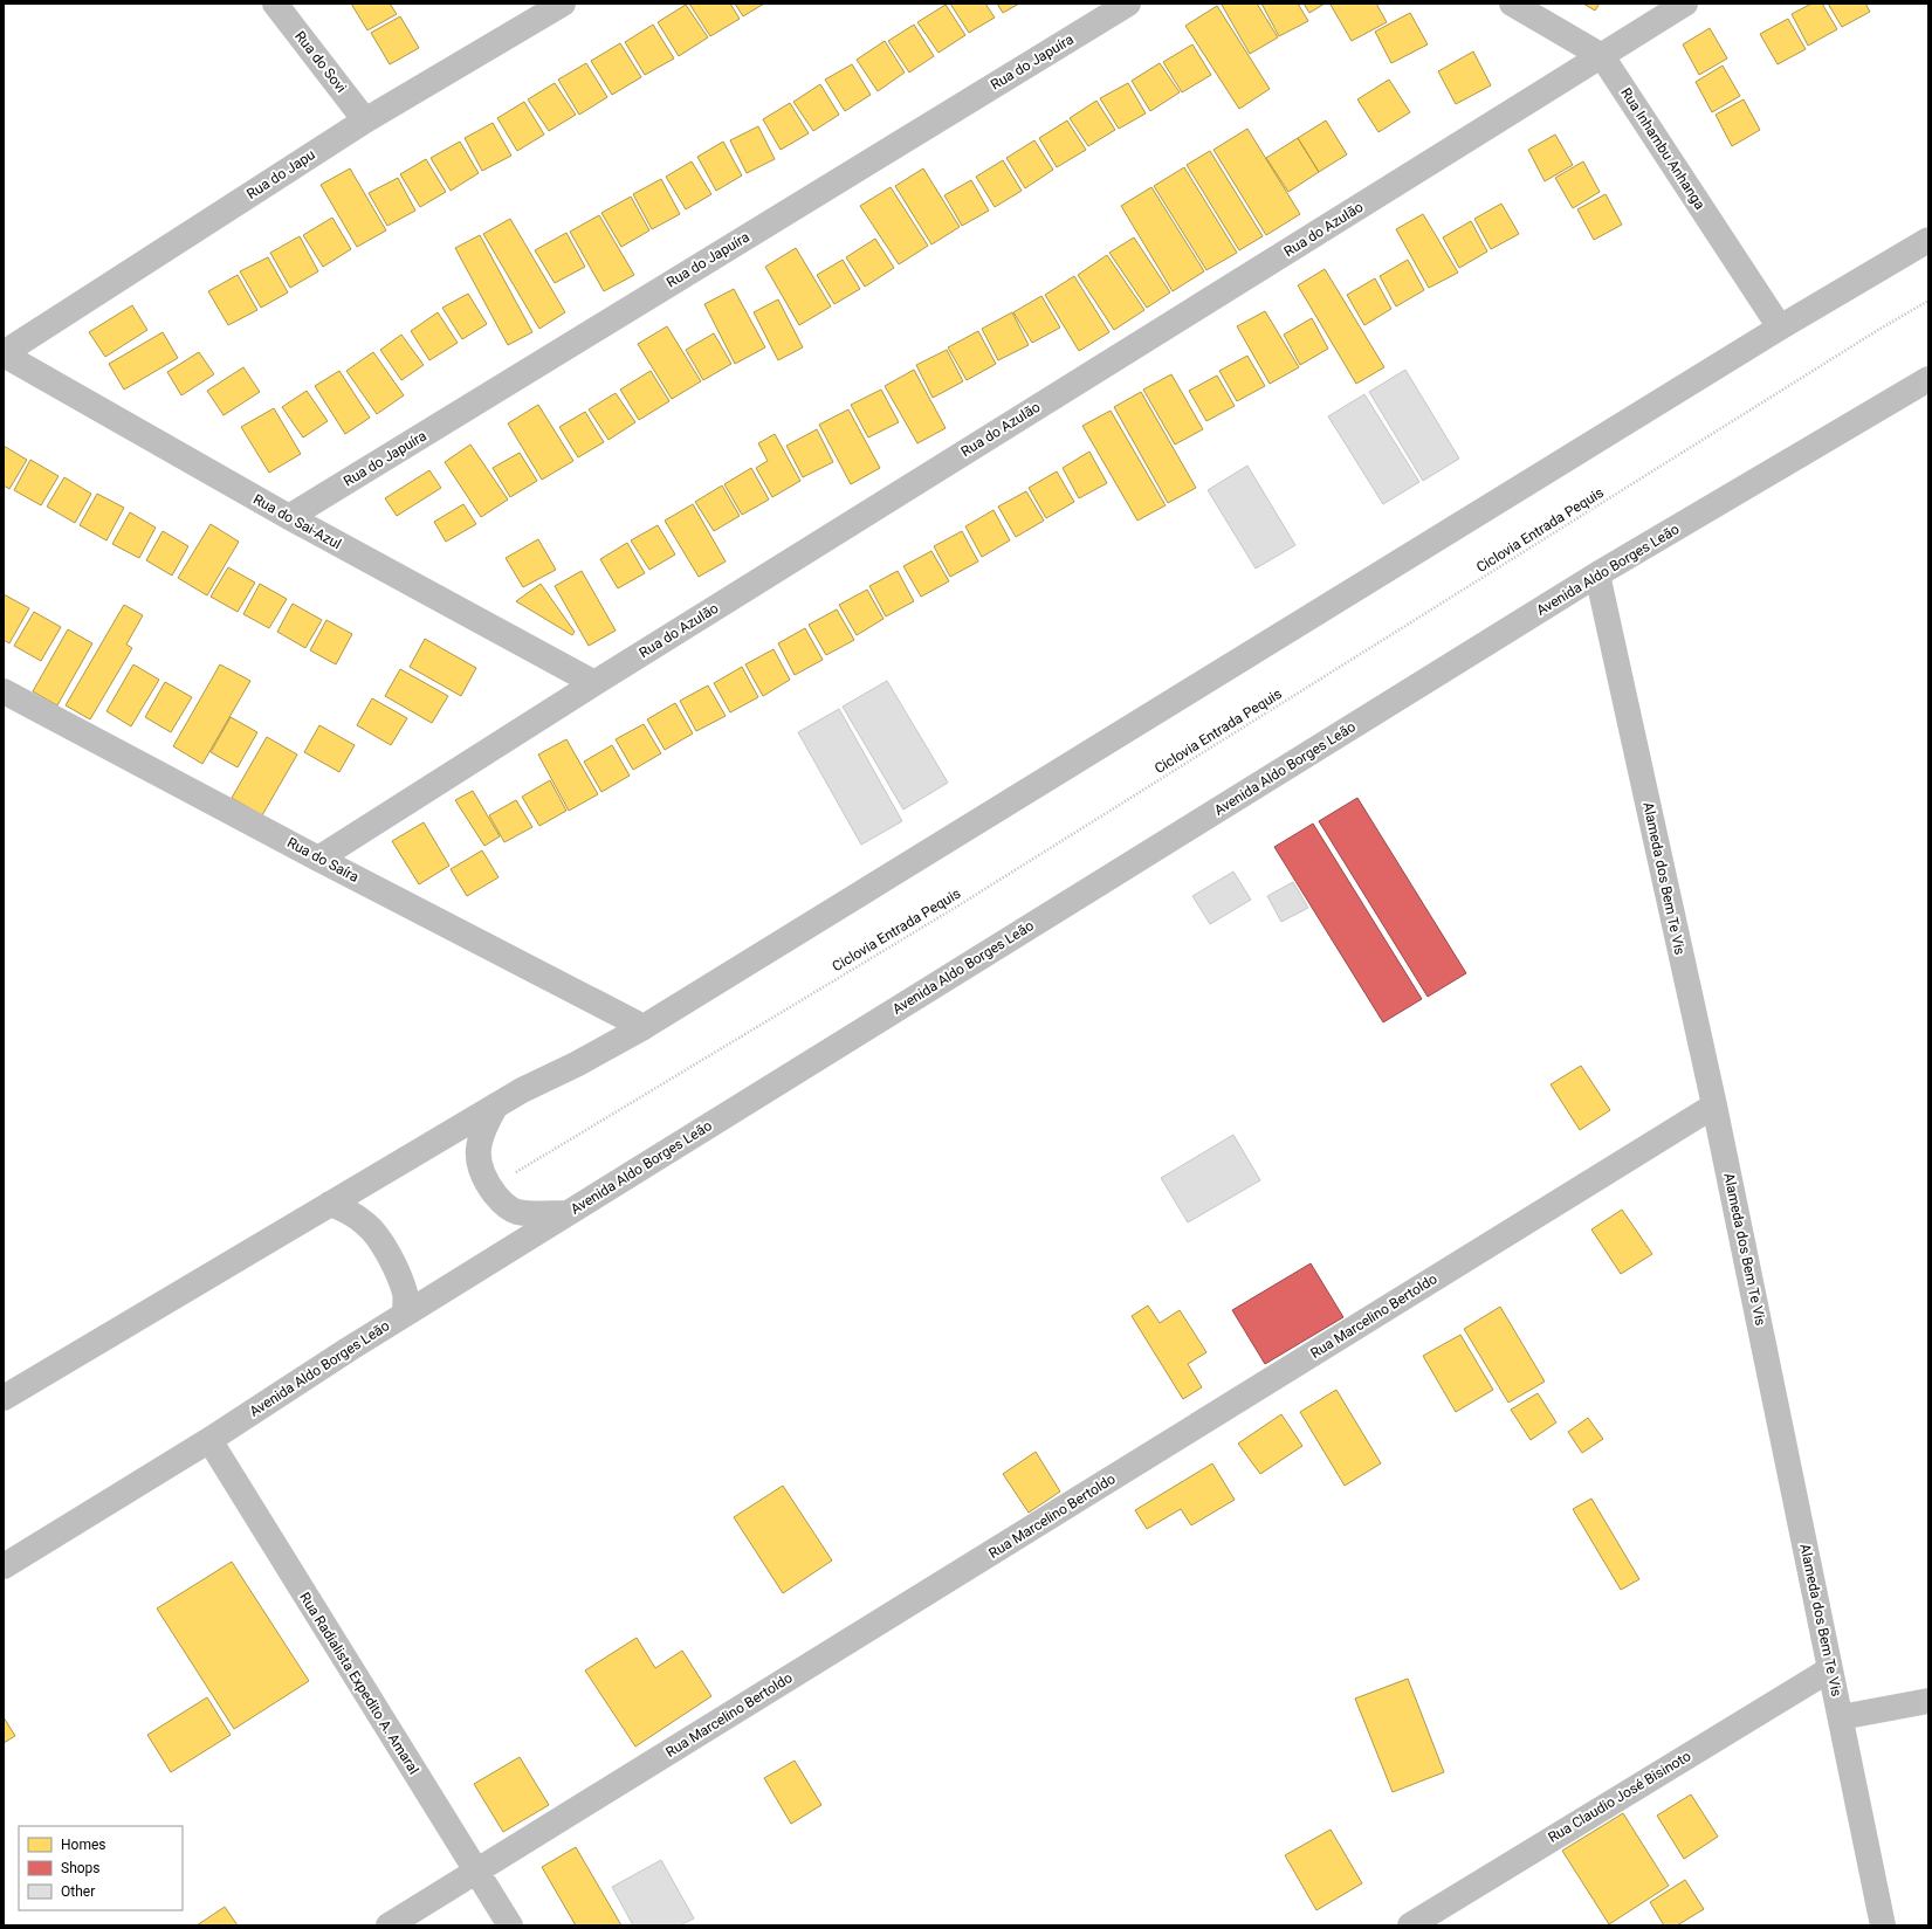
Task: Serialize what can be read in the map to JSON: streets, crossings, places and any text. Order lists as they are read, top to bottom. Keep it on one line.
{"streets":{"street":["Rua do Sovi","Rua do Japuíra","Rua Inhambu Anhanga","Rua do Japu","Rua do Azulão","Rua do Sai-Azul","Avenida Aldo Borges Leão","Rua do Saíra","Alameda dos Bem Te Vis","Rua Marcelino Bertoldo","Rua Radialista Expedito A. Amaral","Rua Claudio José Bisinoto"],"path":["Ciclovia Entrada Pequis"]},"crossings":[["Rua do Sovi","Rua do Japu"],["Rua do Japuíra","Rua do Sai-Azul"],["Rua Inhambu Anhanga","Rua do Azulão"],["Rua do Japu","Rua do Sai-Azul"],["Rua do Azulão","Rua do Sai-Azul"],["Rua do Azulão","Rua do Saíra"],["Avenida Aldo Borges Leão","Alameda dos Bem Te Vis"],["Avenida Aldo Borges Leão","Rua Radialista Expedito A. Amaral"],["Alameda dos Bem Te Vis","Rua Marcelino Bertoldo"],["Alameda dos Bem Te Vis","Rua Claudio José Bisinoto"],["Rua Marcelino Bertoldo","Rua Radialista Expedito A. Amaral"]],"legend":["Homes","Shops","Other"]}
